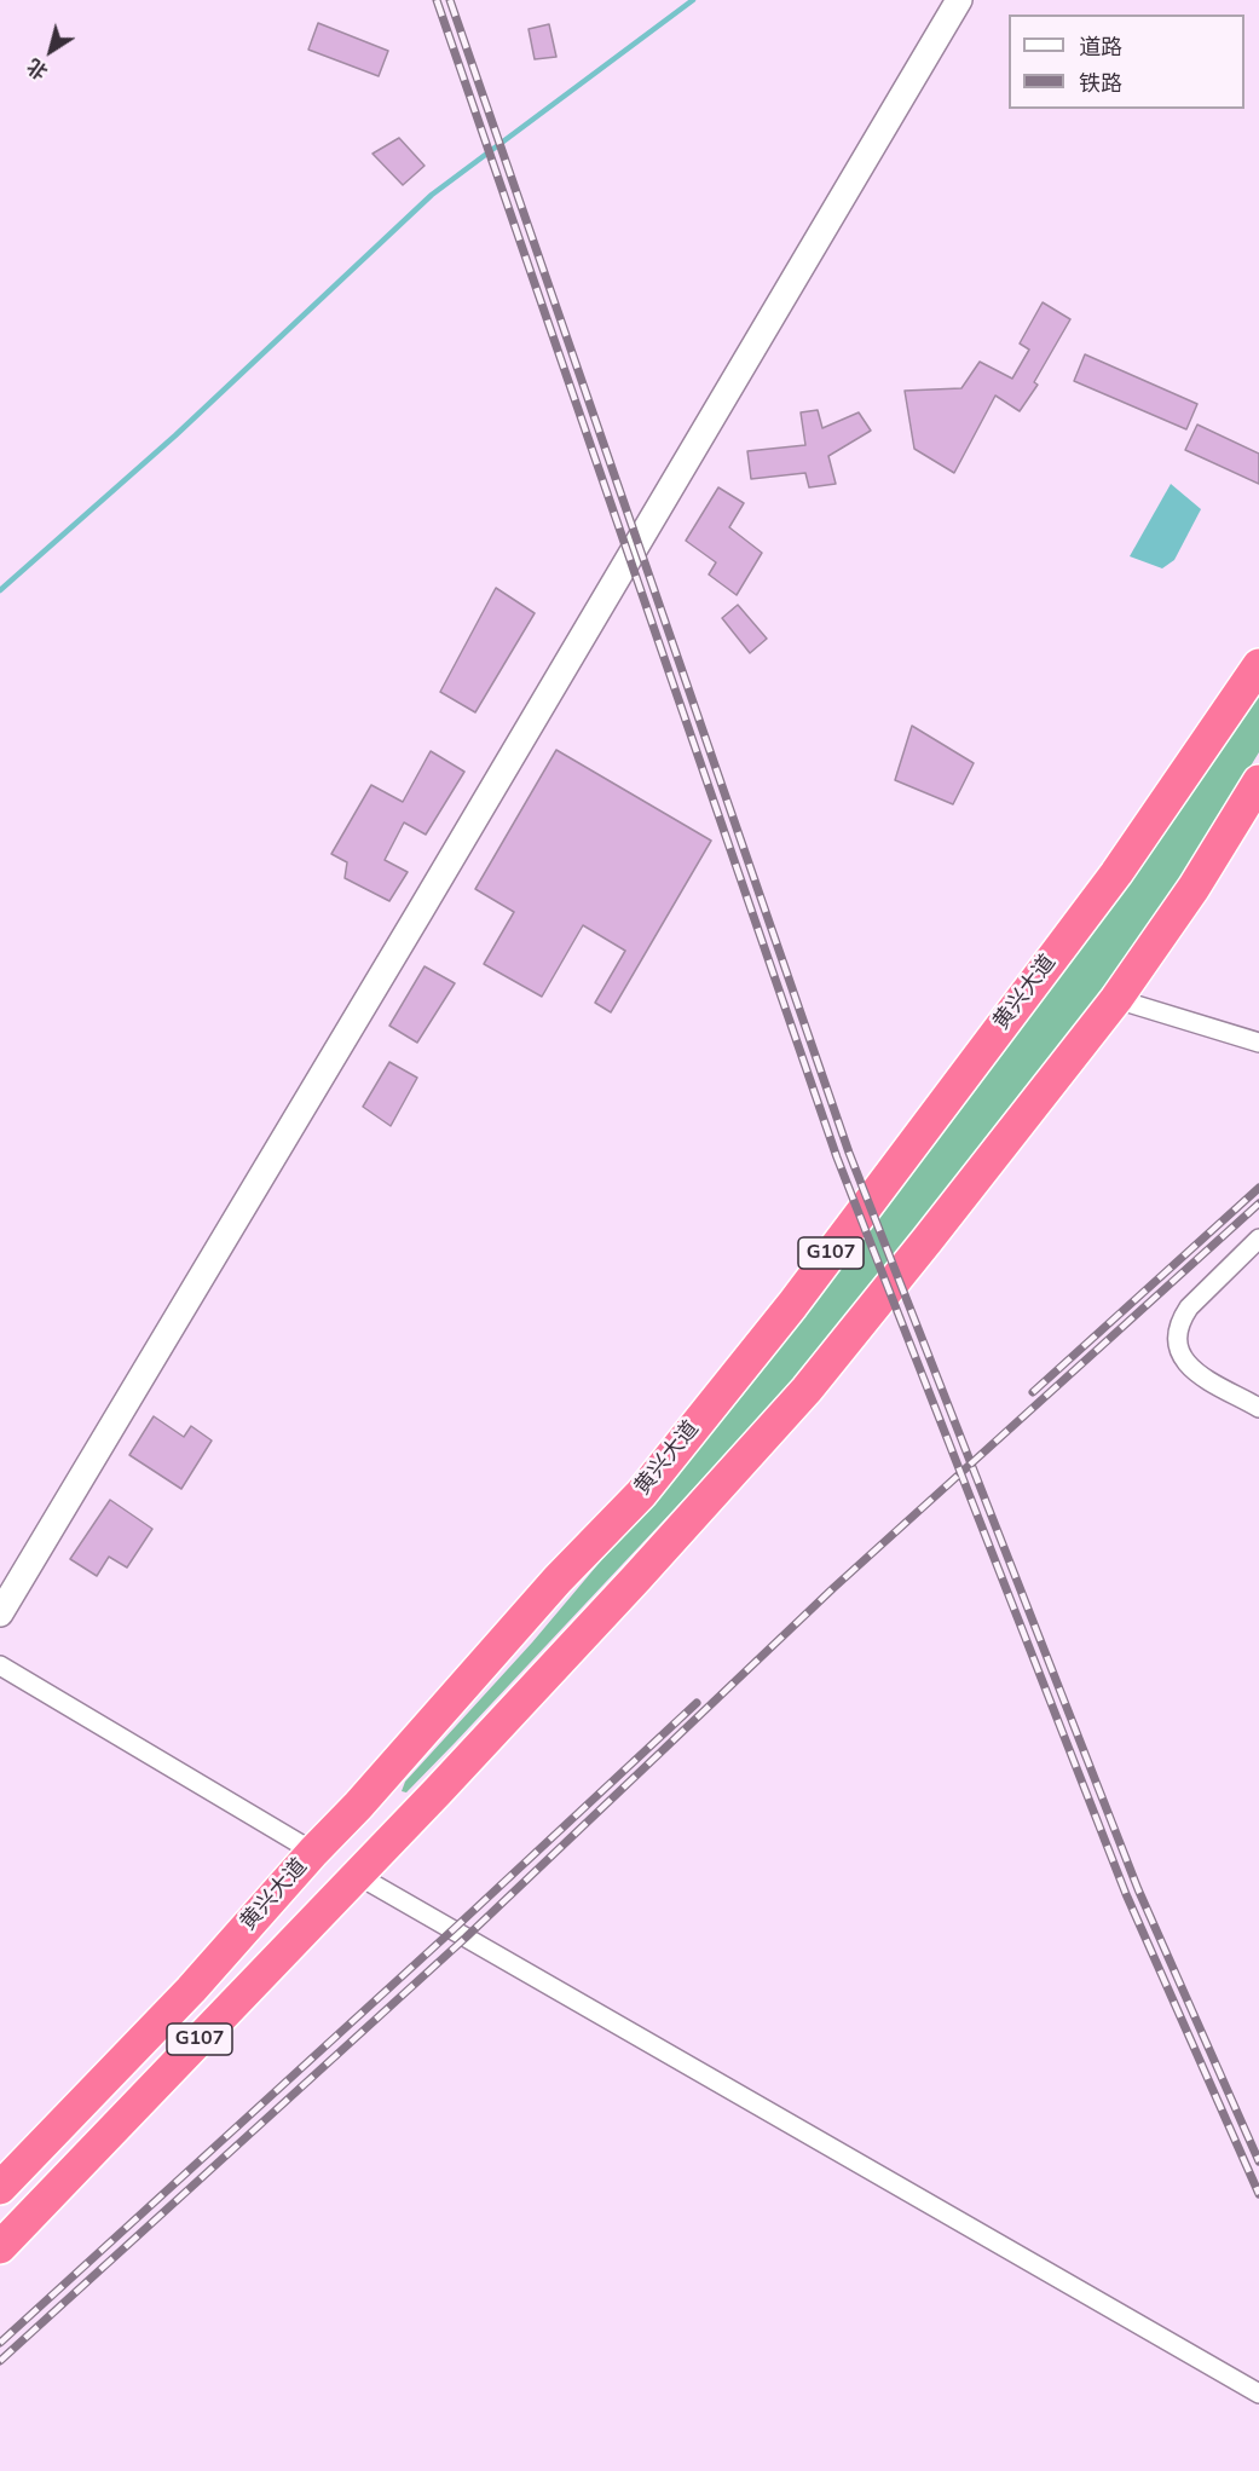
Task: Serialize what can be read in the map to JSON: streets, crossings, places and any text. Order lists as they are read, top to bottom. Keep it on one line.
{"streets":{"highway":["黄兴大道","G107"]},"legend":["道路","铁路"],"north":"bottom left"}
